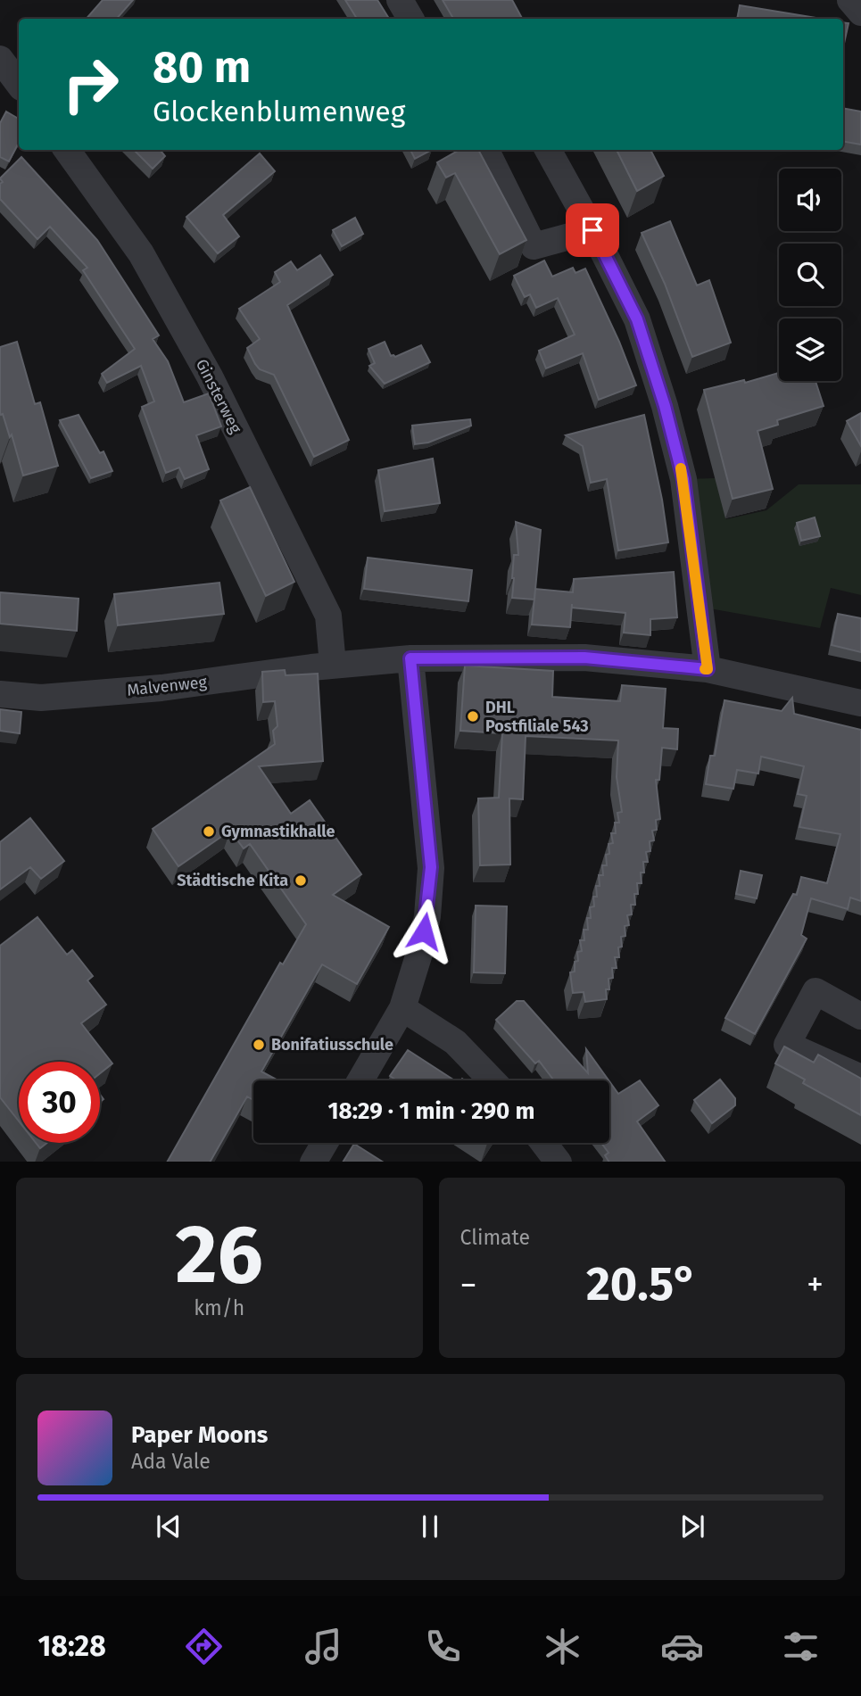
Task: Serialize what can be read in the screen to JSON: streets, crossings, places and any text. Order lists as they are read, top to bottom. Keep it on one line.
{"streets":{"street":["Ginsterweg","Malvenweg"]},"crossings":[["Ginsterweg","Malvenweg"]],"places":["DHL Postfiliale 543","Gymnastikhalle","Städtische Kita","Bonifatiusschule"],"page":{"turn":["80 m","Glockenblumenweg"],"limit":"30","trip":"18:29 · 1 min · 290 m","tile":[["26","km/h"],"Climate"],"heat":["−","20.5°","+"],"song":["Paper Moons","Ada Vale"],"tabs":"18:28"}}
